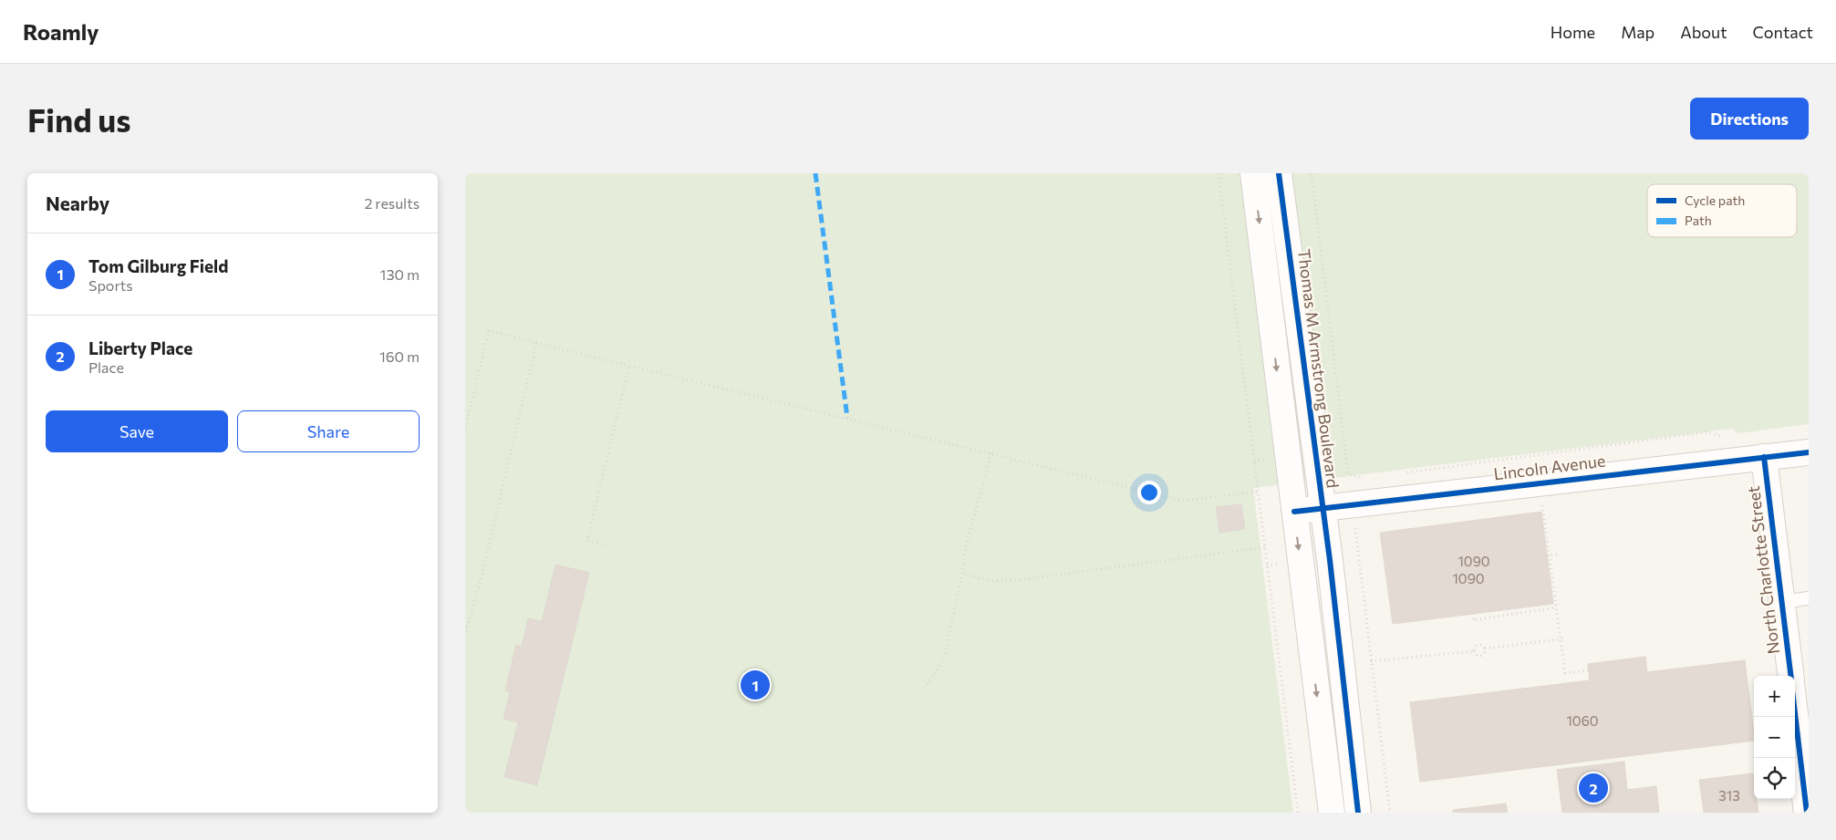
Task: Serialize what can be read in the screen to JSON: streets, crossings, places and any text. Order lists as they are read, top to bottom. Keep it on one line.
{"streets":{"street":["Thomas M Armstrong Boulevard","Lincoln Avenue","North Charlotte Street"]},"crossings":[["Thomas M Armstrong Boulevard","Lincoln Avenue"],["Lincoln Avenue","North Charlotte Street"]],"house_numbers":["1090","1090","1060","313"],"legend":["Cycle path","Path"],"page":{"header":"Roamly","nav":["Home","Map","About","Contact"],"buttons":["Directions",["Save","Share"]],"title":"Find us","heading":["Nearby","2 results"],"list":[{"mark":"1","name":"Tom Gilburg Field","note":"Sports","value":"130 m"},{"mark":"2","name":"Liberty Place","note":"Place","value":"160 m"}],"pins":["1","2"],"map_buttons":["+","−"]}}
